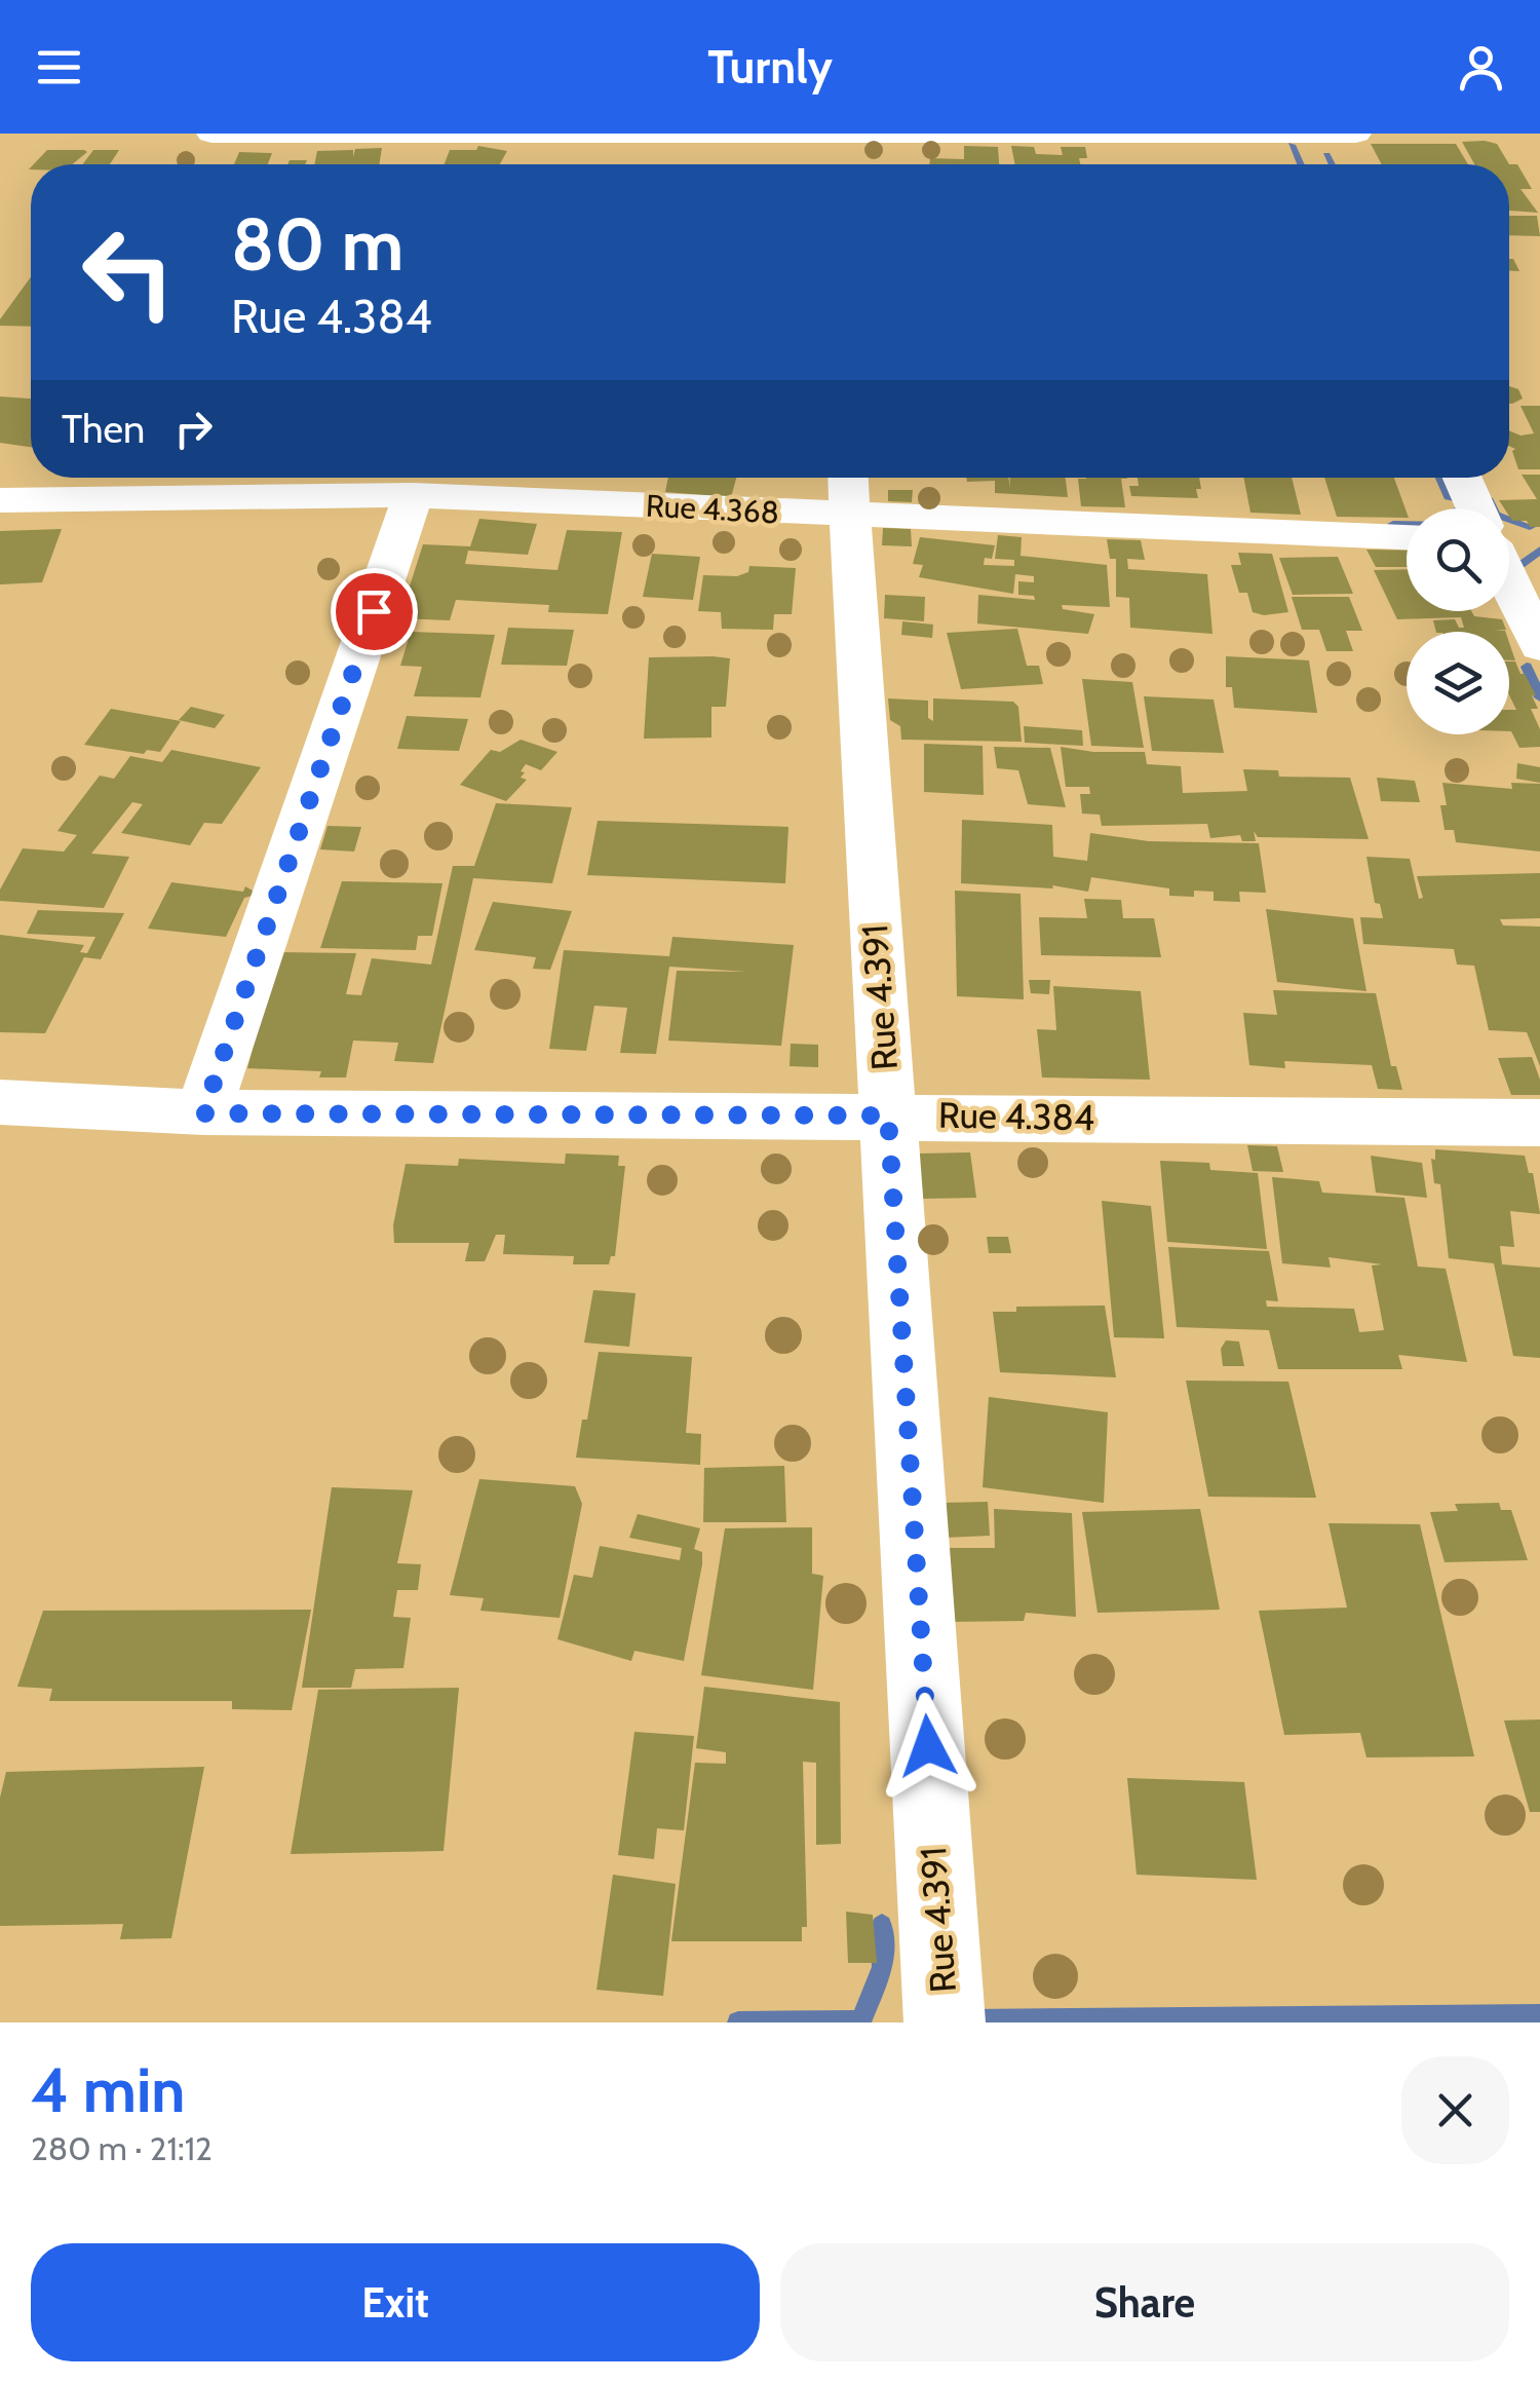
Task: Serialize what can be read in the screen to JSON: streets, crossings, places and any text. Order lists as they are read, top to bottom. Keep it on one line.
{"streets":{"street":["Rue 4.368","Rue 4.391","Rue 4.384"]},"crossings":[["Rue 4.368","Rue 4.391"],["Rue 4.391","Rue 4.384"]],"page":{"header":"Turnly","turn":["80 m","Rue 4.384"],"then":"Then","heading":["4 min","280 m · 21:12"],"buttons":["Exit","Share"]}}
